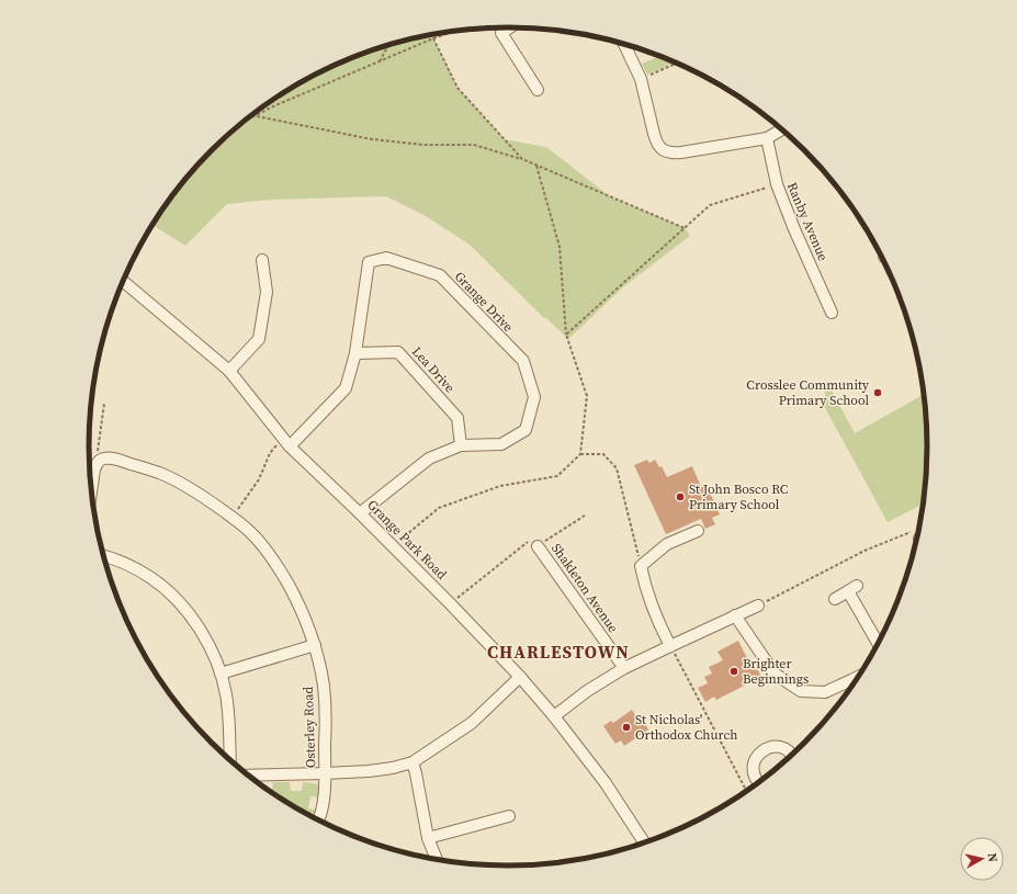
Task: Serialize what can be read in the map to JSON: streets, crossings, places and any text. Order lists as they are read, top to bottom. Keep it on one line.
{"streets":{"street":["Ranby Avenue","Grange Drive","Lea Drive","Grange Park Road","Shakleton Avenue","Osterley Road"]},"crossings":[["Grange Drive","Lea Drive"],["Grange Drive","Grange Park Road"]],"districts":["CHARLESTOWN"],"places":["Crosslee Community Primary School","St John Bosco RC Primary School","Brighter Beginnings","St Nicholas' Orthodox Church"],"north":"right"}
